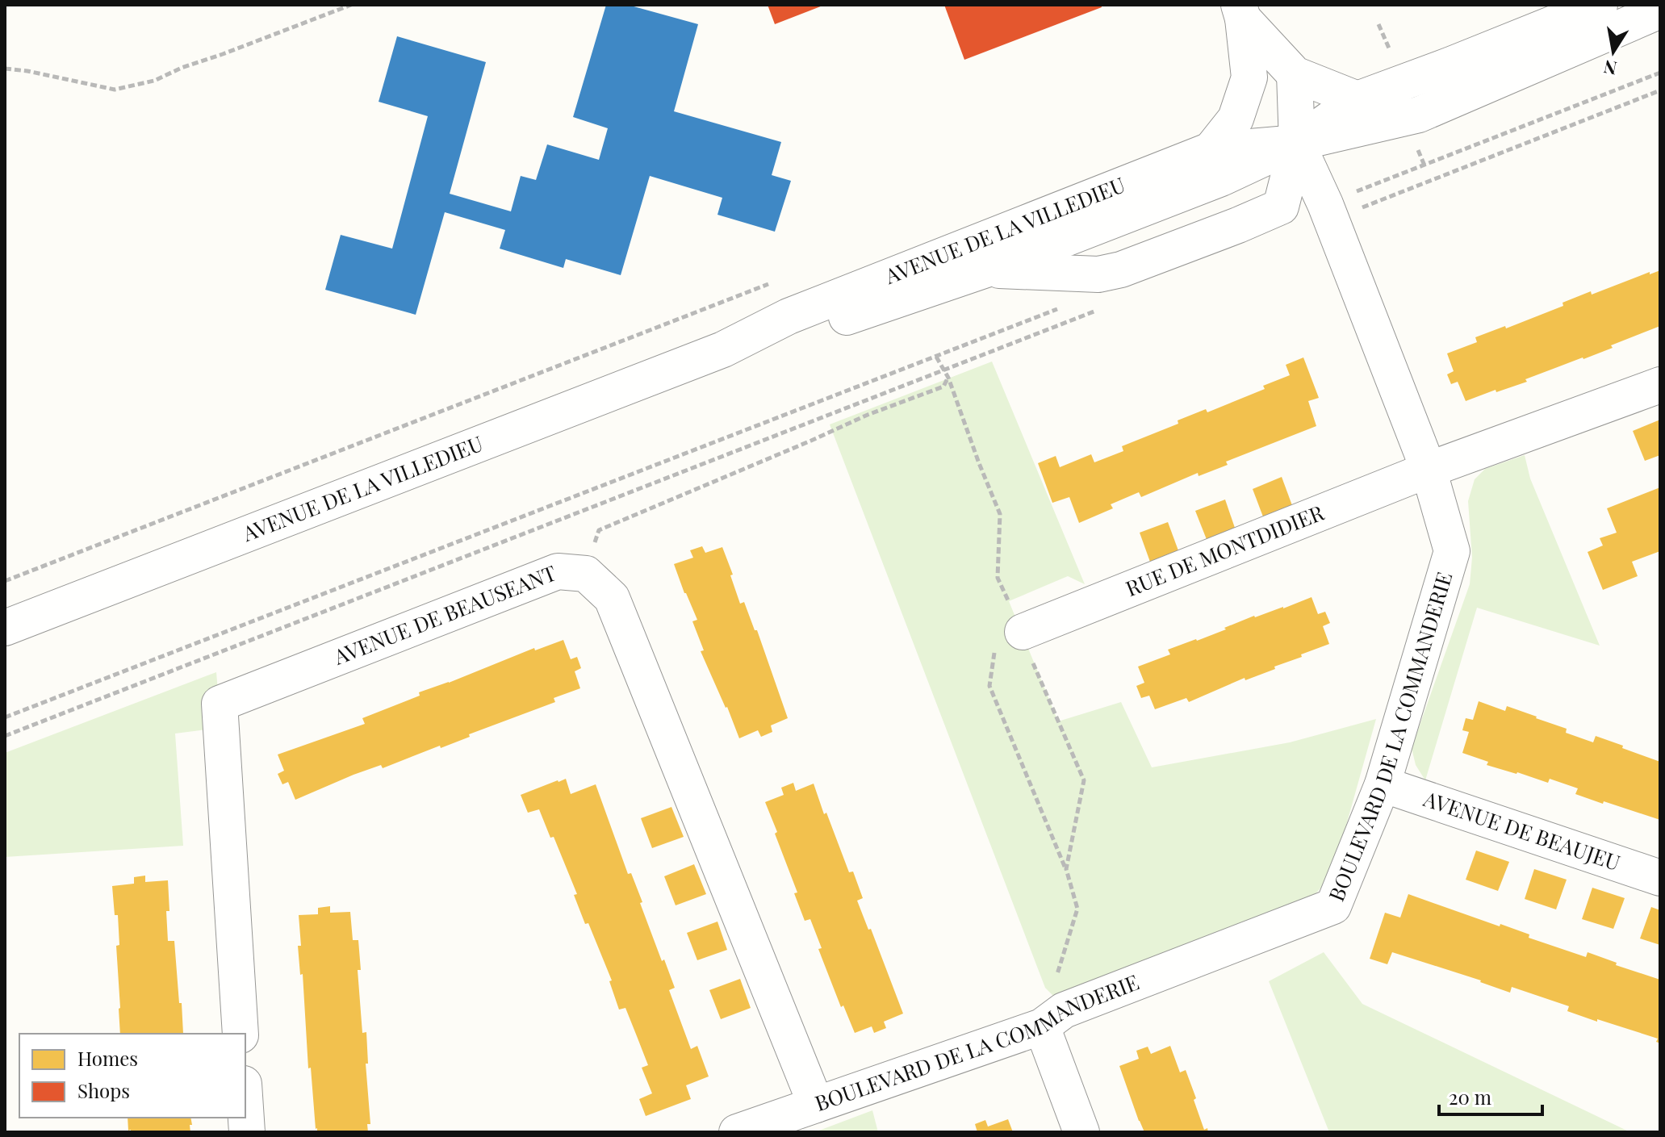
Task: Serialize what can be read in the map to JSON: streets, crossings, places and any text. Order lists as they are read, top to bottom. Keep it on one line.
{"streets":{"street":["AVENUE DE LA VILLEDIEU","RUE DE MONTDIDIER","AVENUE DE BEAUSEANT","BOULEVARD DE LA COMMANDERIE","AVENUE DE BEAUJEU"]},"crossings":[["AVENUE DE LA VILLEDIEU","BOULEVARD DE LA COMMANDERIE"],["RUE DE MONTDIDIER","BOULEVARD DE LA COMMANDERIE"],["AVENUE DE BEAUSEANT","BOULEVARD DE LA COMMANDERIE"],["BOULEVARD DE LA COMMANDERIE","AVENUE DE BEAUJEU"]],"legend":["Homes","Shops"],"scale_bar":"20 m","north":"bottom"}
